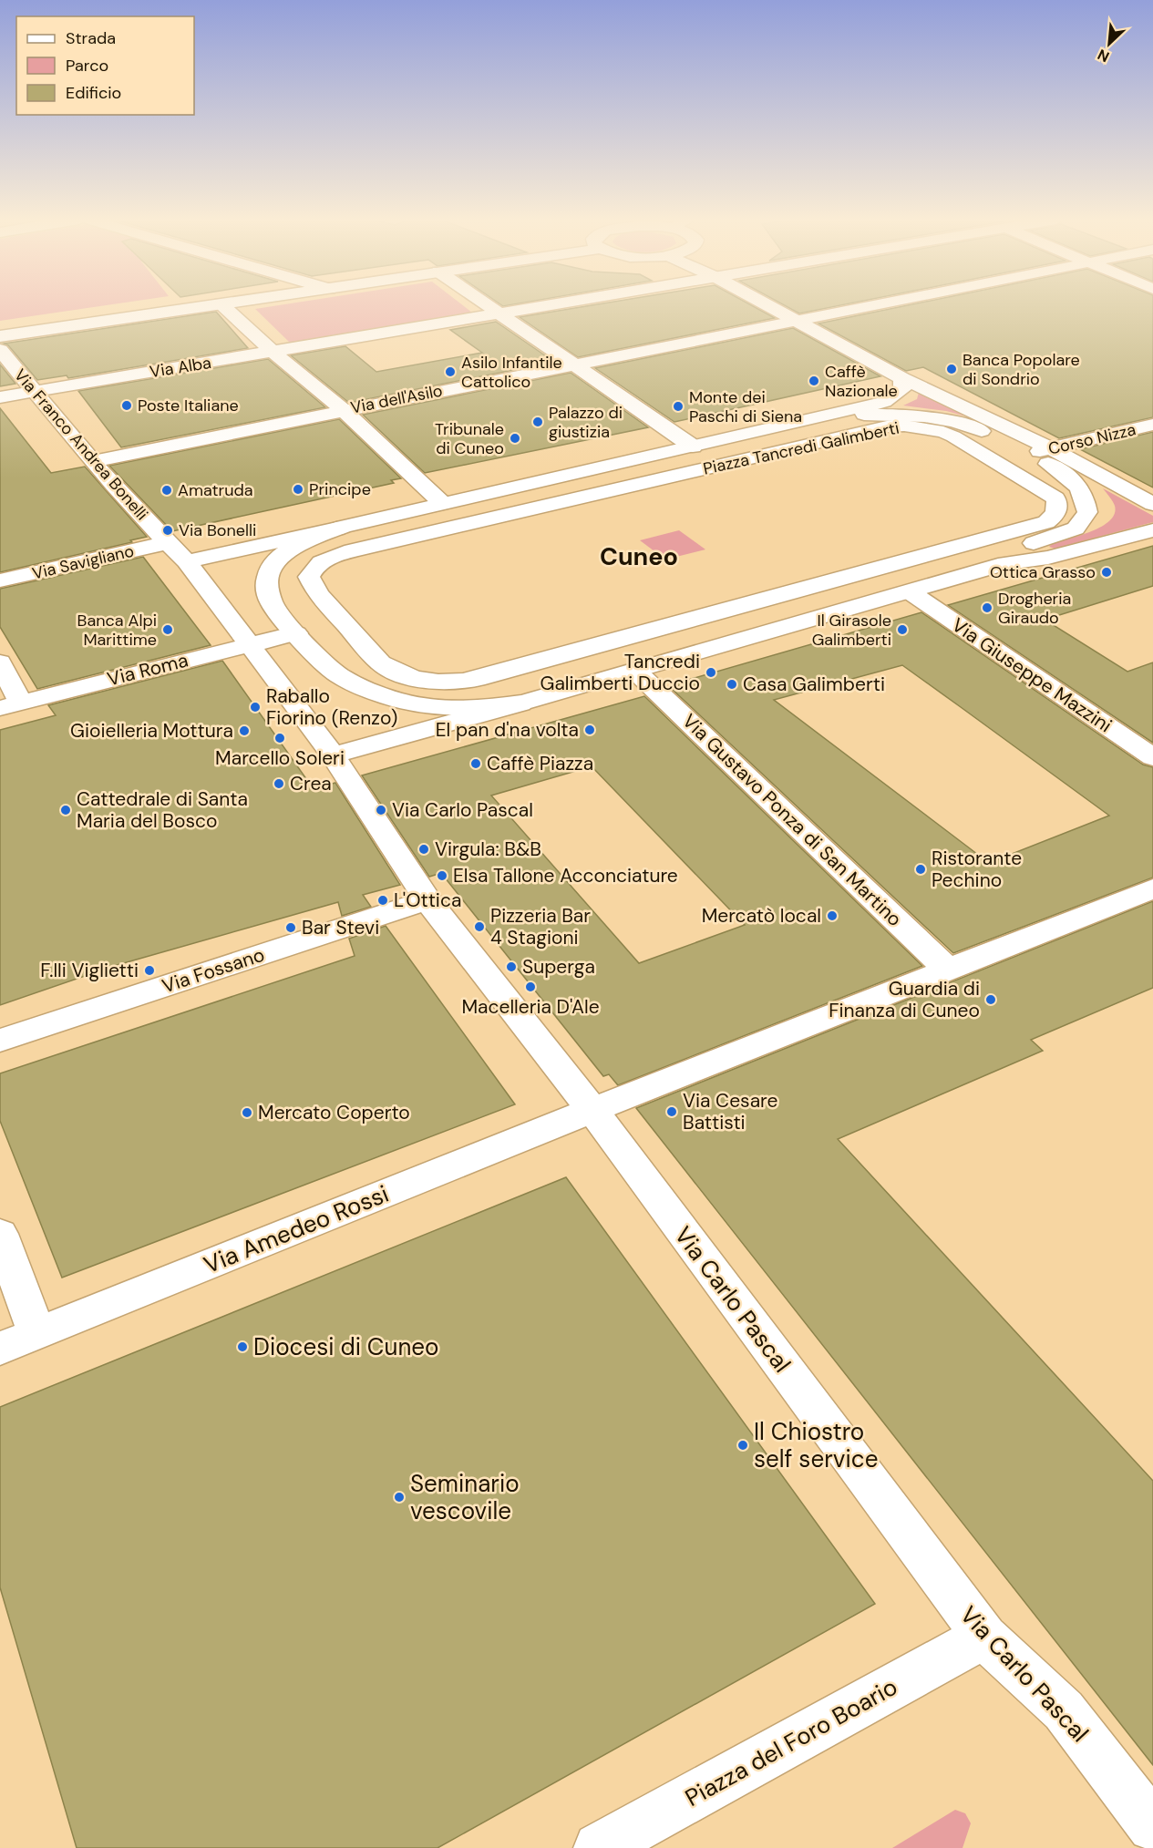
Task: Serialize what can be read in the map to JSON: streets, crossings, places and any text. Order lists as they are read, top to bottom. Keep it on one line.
{"streets":{"street":["Via Alba","Via dell'Asilo","Corso Nizza","Via Franco Andrea Bonelli","Piazza Tancredi Galimberti","Via Savigliano","Via Roma","Via Giuseppe Mazzini","Via Gustavo Ponza di San Martino","Via Fossano","Via Amedeo Rossi","Via Carlo Pascal","Piazza del Foro Boario"]},"crossings":[["Via Alba","Via Franco Andrea Bonelli"],["Via dell'Asilo","Via Franco Andrea Bonelli"],["Corso Nizza","Piazza Tancredi Galimberti"],["Via Franco Andrea Bonelli","Piazza Tancredi Galimberti"],["Via Franco Andrea Bonelli","Via Savigliano"],["Piazza Tancredi Galimberti","Via Roma"],["Piazza Tancredi Galimberti","Via Giuseppe Mazzini"],["Piazza Tancredi Galimberti","Via Gustavo Ponza di San Martino"],["Piazza Tancredi Galimberti","Via Carlo Pascal"],["Via Fossano","Via Carlo Pascal"],["Via Amedeo Rossi","Via Carlo Pascal"],["Via Carlo Pascal","Piazza del Foro Boario"]],"districts":["Cuneo"],"places":["Banca Popolare di Sondrio","Asilo Infantile Cattolico","Caffè Nazionale","Poste Italiane","Monte dei Paschi di Siena","Palazzo di giustizia","Tribunale di Cuneo","Principe","Amatruda","Via Bonelli","Ottica Grasso","Drogheria Giraudo","Banca Alpi Marittime","Il Girasole Galimberti","Tancredi Galimberti Duccio","Casa Galimberti","Raballo Fiorino (Renzo)","El pan d'na volta","Gioielleria Mottura","Marcello Soleri","Caffè Piazza","Crea","Cattedrale di Santa Maria del Bosco","Via Carlo Pascal","Virgula: B&B","Ristorante Pechino","Elsa Tallone Acconciature","L'Ottica","Mercatò local","Pizzeria Bar 4 Stagioni","Bar Stevi","Superga","F.lli Viglietti","Macelleria D'Ale","Guardia di Finanza di Cuneo","Via Cesare Battisti","Mercato Coperto","Diocesi di Cuneo","Il Chiostro self service","Seminario vescovile"],"legend":["Strada","Parco","Edificio"],"north":"bottom left"}
